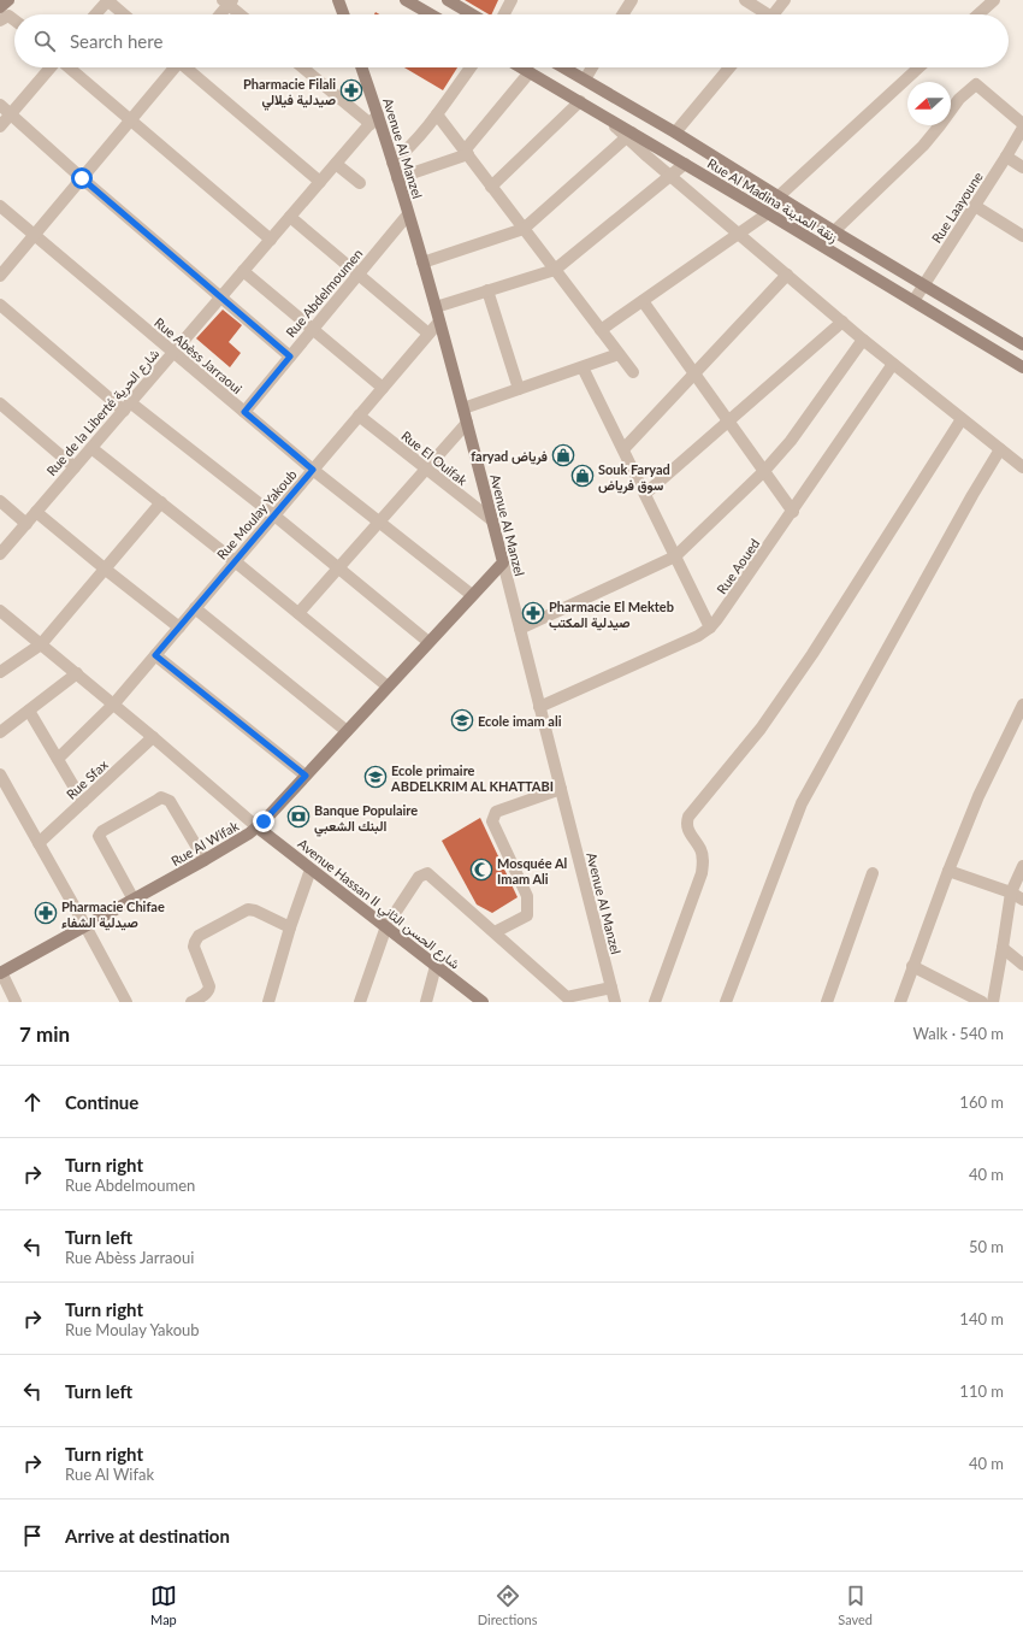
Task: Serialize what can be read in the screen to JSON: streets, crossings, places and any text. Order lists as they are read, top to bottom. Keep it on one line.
{"streets":{"street":["Avenue Al Manzel","Rue Al Madina زنقة المدينة","Rue Laayoune","Rue Abdelmoumen","Rue Abèss Jarraoui","Rue de la Liberté شارع الحرية","Rue El Ouifak","Rue Moulay Yakoub","Rue Aoued","Rue Sfax","Rue Al Wifak","Avenue Hassan II شارع الحسن الثاني"]},"crossings":[["Avenue Al Manzel","Rue Abdelmoumen"],["Avenue Al Manzel","Rue de la Liberté شارع الحرية"],["Avenue Al Manzel","Rue El Ouifak"],["Avenue Al Manzel","Rue Moulay Yakoub"],["Avenue Al Manzel","Rue Aoued"],["Avenue Al Manzel","Rue Al Wifak"],["Rue Al Madina زنقة المدينة","Rue Laayoune"],["Rue Abdelmoumen","Rue Abèss Jarraoui"],["Rue Abèss Jarraoui","Rue de la Liberté شارع الحرية"],["Rue Abèss Jarraoui","Rue Moulay Yakoub"],["Rue Abèss Jarraoui","Rue Al Wifak"],["Rue El Ouifak","Rue Moulay Yakoub"],["Rue Al Wifak","Avenue Hassan II شارع الحسن الثاني"]],"places":{"pharmacy":["Pharmacie Filali صيدلية فيلالي","Pharmacie El Mekteb صيدلية المكتب","Pharmacie Chifae صيدلية الشفاء"],"shop":["faryad فرياض","Souk Faryad سوق فرياض"],"school or university":["Ecole imam ali","Ecole primaire ABDELKRIM AL KHATTABI"],"bank":["Banque Populaire البنك الشعبي"],"mosque":["Mosquée Al Imam Ali"]},"north":"left","page":{"search":"Search here","heading":["7 min","Walk · 540 m"],"list":[["Continue","160 m"],["Turn right","Rue Abdelmoumen","40 m"],["Turn left","Rue Abèss Jarraoui","50 m"],["Turn right","Rue Moulay Yakoub","140 m"],["Turn left","110 m"],["Turn right","Rue Al Wifak","40 m"],"Arrive at destination"],"nav":["Map","Directions","Saved"]}}
